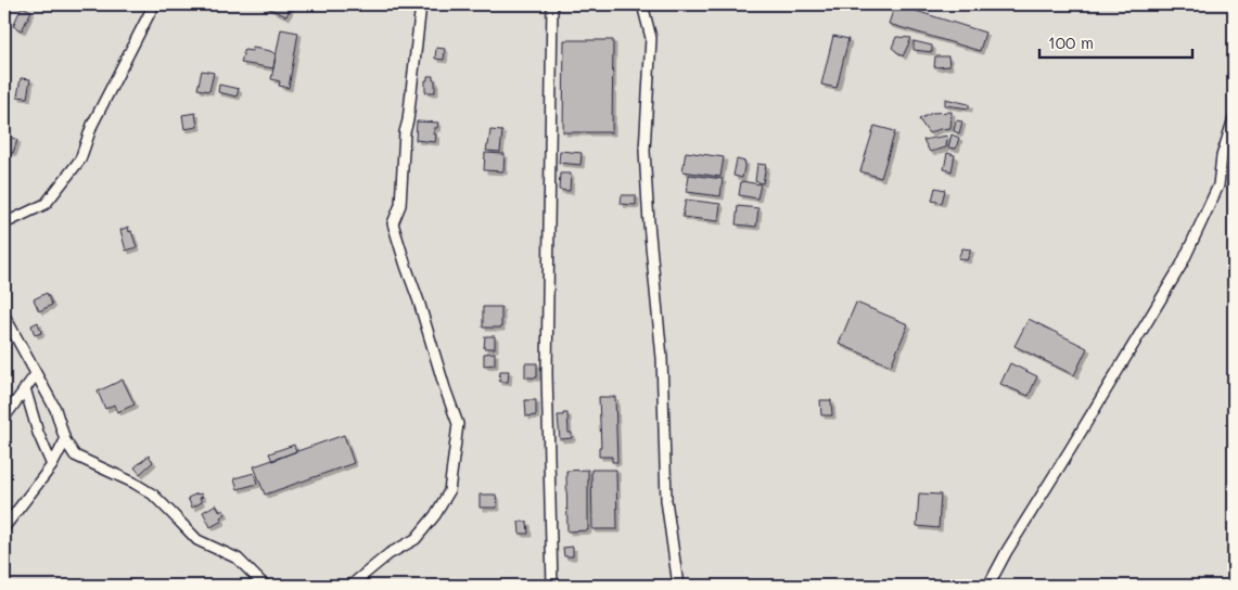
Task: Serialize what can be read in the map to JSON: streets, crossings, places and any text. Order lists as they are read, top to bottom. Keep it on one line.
{"scale_bar":"100 m"}
